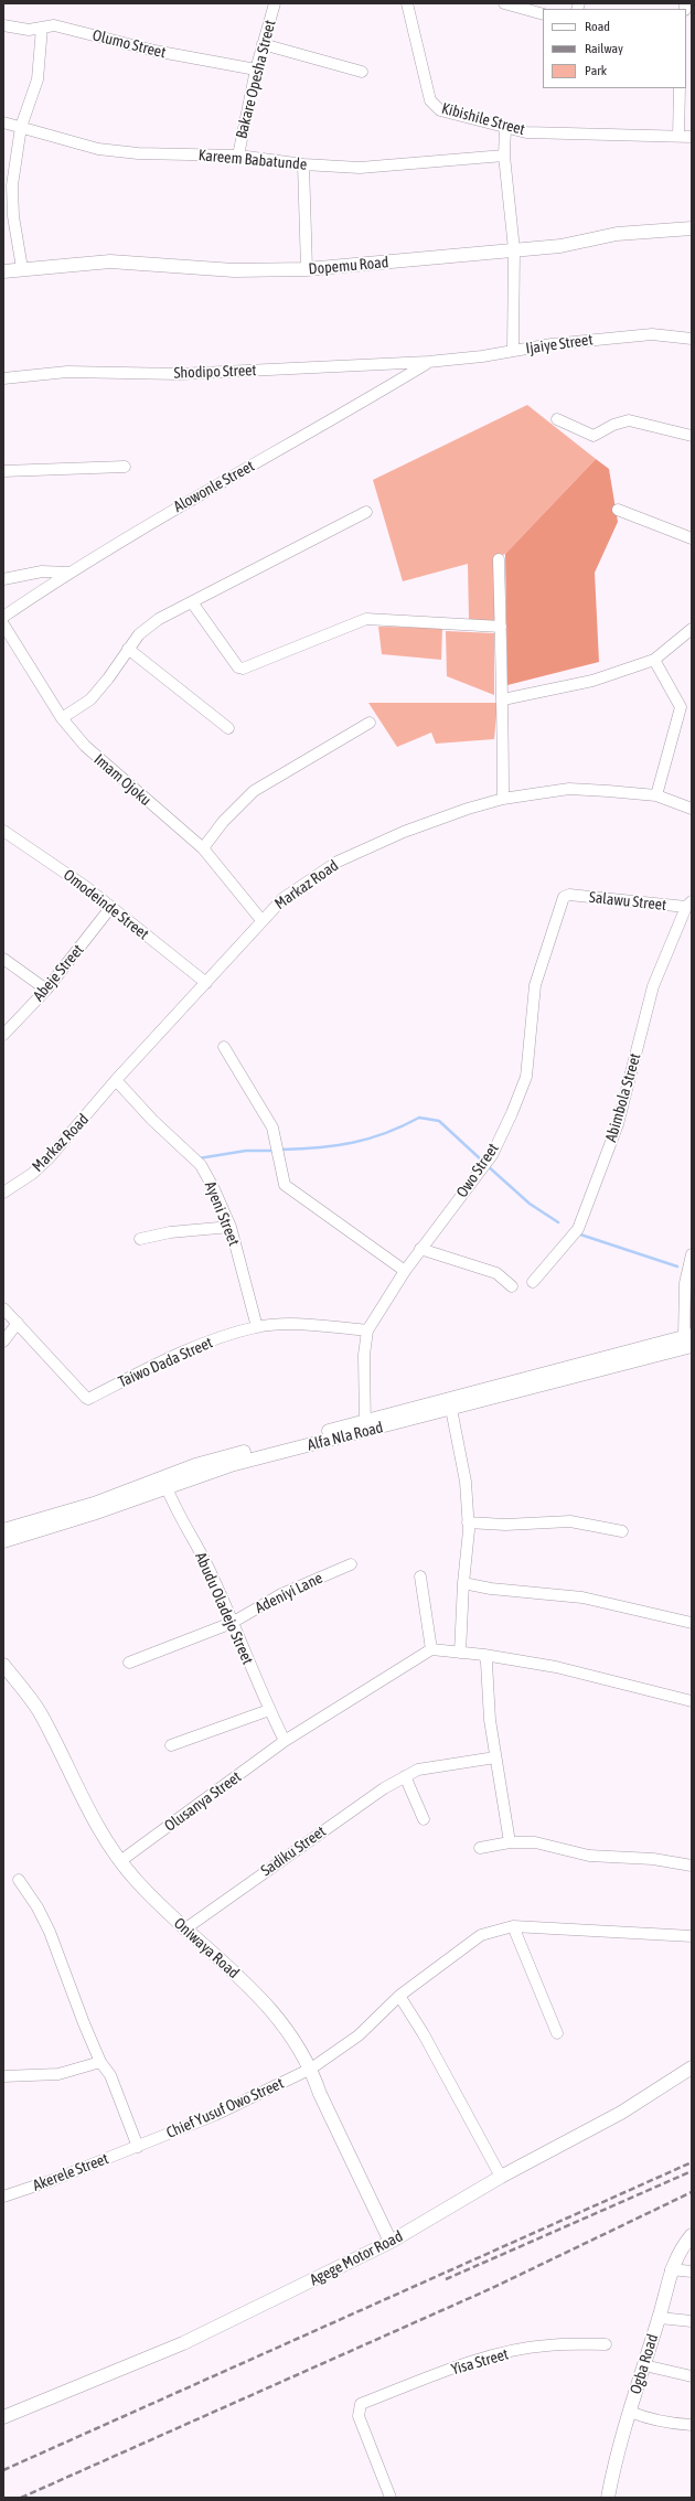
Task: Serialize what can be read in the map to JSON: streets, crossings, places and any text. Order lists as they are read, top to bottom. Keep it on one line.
{"streets":{"main road":["Dopemu Road","Alfa Nla Road","Oniwaya Road","Agege Motor Road","Ogba Road"],"street":["Olumo Street","Bakare Opesha Street","Kibishile Street","Kareem Babatunde","Ijaiye Street","Shodipo Street","Alowonle Street","Imam Ojoku","Markaz Road","Salawu Street","Omodeinde Street","Abeje Street","Abimbola Street","Owo Street","Ayeni Street","Taiwo Dada Street","Adeniyi Lane","Abudu Oladejo Street","Olusanya Street","Sadiku Street","Chief Yusuf Owo Street","Akerele Street","Yisa Street"]},"crossings":[["Olumo Street","Bakare Opesha Street"],["Bakare Opesha Street","Kareem Babatunde"],["Ijaiye Street","Shodipo Street"],["Ijaiye Street","Alowonle Street"],["Shodipo Street","Alowonle Street"],["Imam Ojoku","Markaz Road"],["Markaz Road","Omodeinde Street"],["Markaz Road","Ayeni Street"],["Salawu Street","Abimbola Street"],["Salawu Street","Owo Street"],["Omodeinde Street","Abeje Street"],["Owo Street","Taiwo Dada Street"],["Owo Street","Alfa Nla Road"],["Ayeni Street","Taiwo Dada Street"],["Alfa Nla Road","Abudu Oladejo Street"],["Adeniyi Lane","Abudu Oladejo Street"],["Abudu Oladejo Street","Olusanya Street"],["Olusanya Street","Oniwaya Road"],["Sadiku Street","Oniwaya Road"],["Oniwaya Road","Chief Yusuf Owo Street"],["Oniwaya Road","Agege Motor Road"],["Chief Yusuf Owo Street","Akerele Street"]],"legend":["Road","Railway","Park"]}
